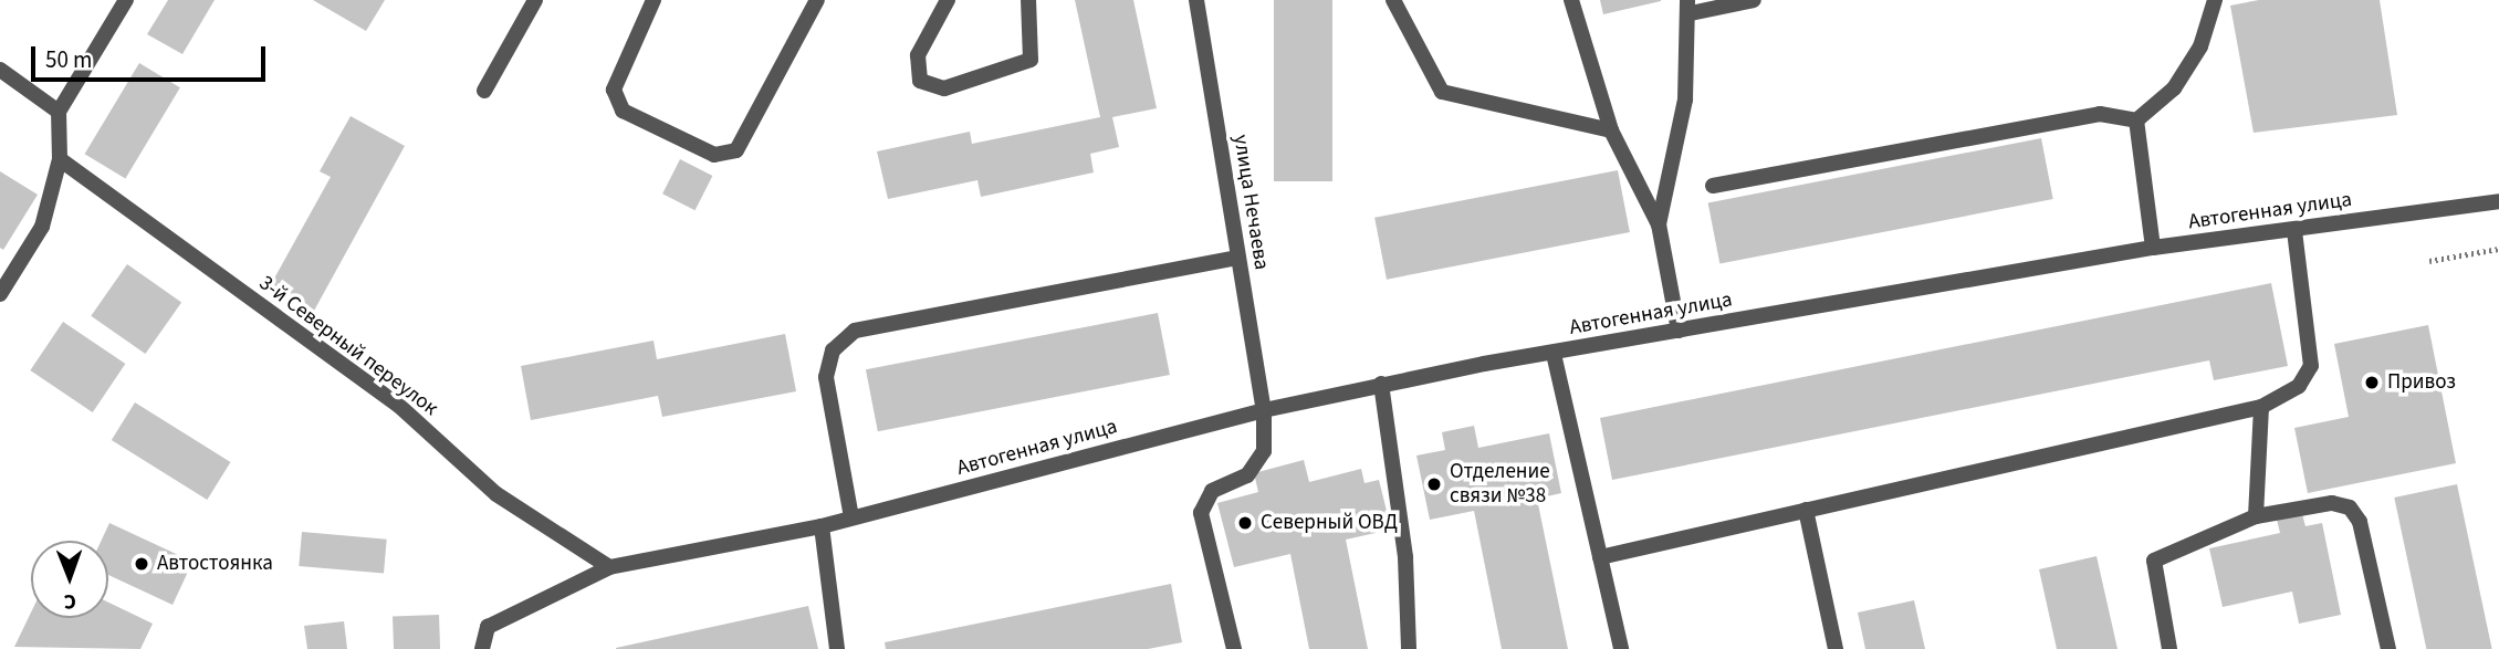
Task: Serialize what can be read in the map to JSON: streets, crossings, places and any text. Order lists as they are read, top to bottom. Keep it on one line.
{"streets":{"street":["улица Нечаева","Автогенная улица","3-й Северный переулок"]},"crossings":[["улица Нечаева","Автогенная улица"],["Автогенная улица","3-й Северный переулок"]],"places":["Привоз","Отделение связи №38","Северный ОВД","Автостоянка"],"scale_bar":"50 m","north":"bottom"}
